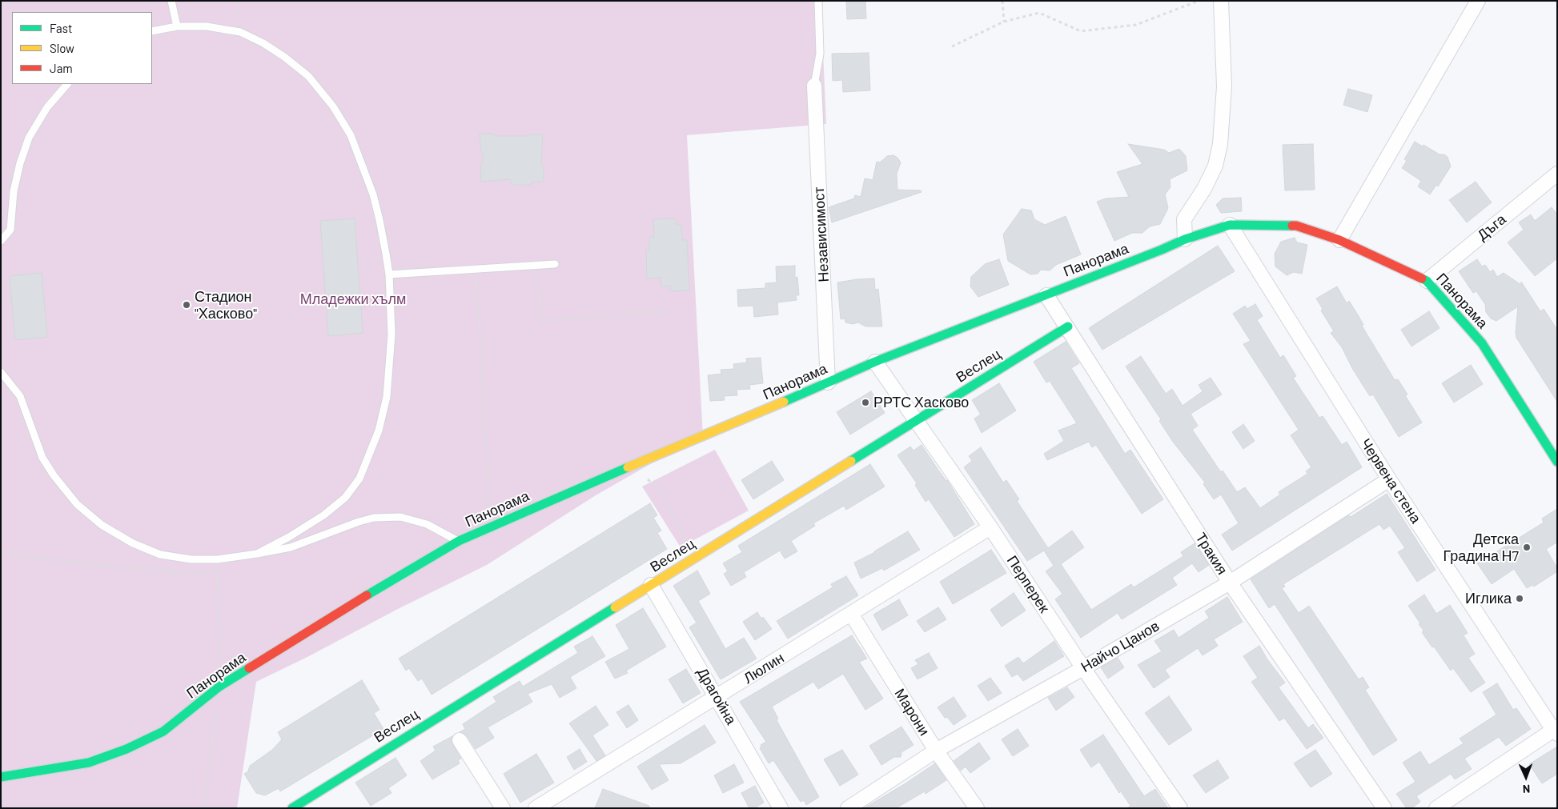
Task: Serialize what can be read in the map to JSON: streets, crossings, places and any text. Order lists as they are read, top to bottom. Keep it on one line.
{"streets":{"street":["Дъга","Независимост","Панорама","Веслец","Червена стена","Тракия","Перперек","Найчо Цанов","Люлин","Драгойна","Марони"]},"crossings":[["Дъга","Панорама"],["Независимост","Панорама"],["Панорама","Червена стена"],["Панорама","Тракия"],["Панорама","Перперек"],["Веслец","Тракия"],["Веслец","Перперек"],["Веслец","Драгойна"],["Червена стена","Найчо Цанов"],["Тракия","Найчо Цанов"],["Перперек","Найчо Цанов"],["Перперек","Люлин"],["Найчо Цанов","Марони"],["Люлин","Драгойна"],["Люлин","Марони"]],"parks":["Младежки хълм"],"places":["Стадион \"Хасково\"","РРТС Хасково","Детска Градина Н7","Иглика"],"legend":["Fast","Slow","Jam"],"north":"bottom"}
